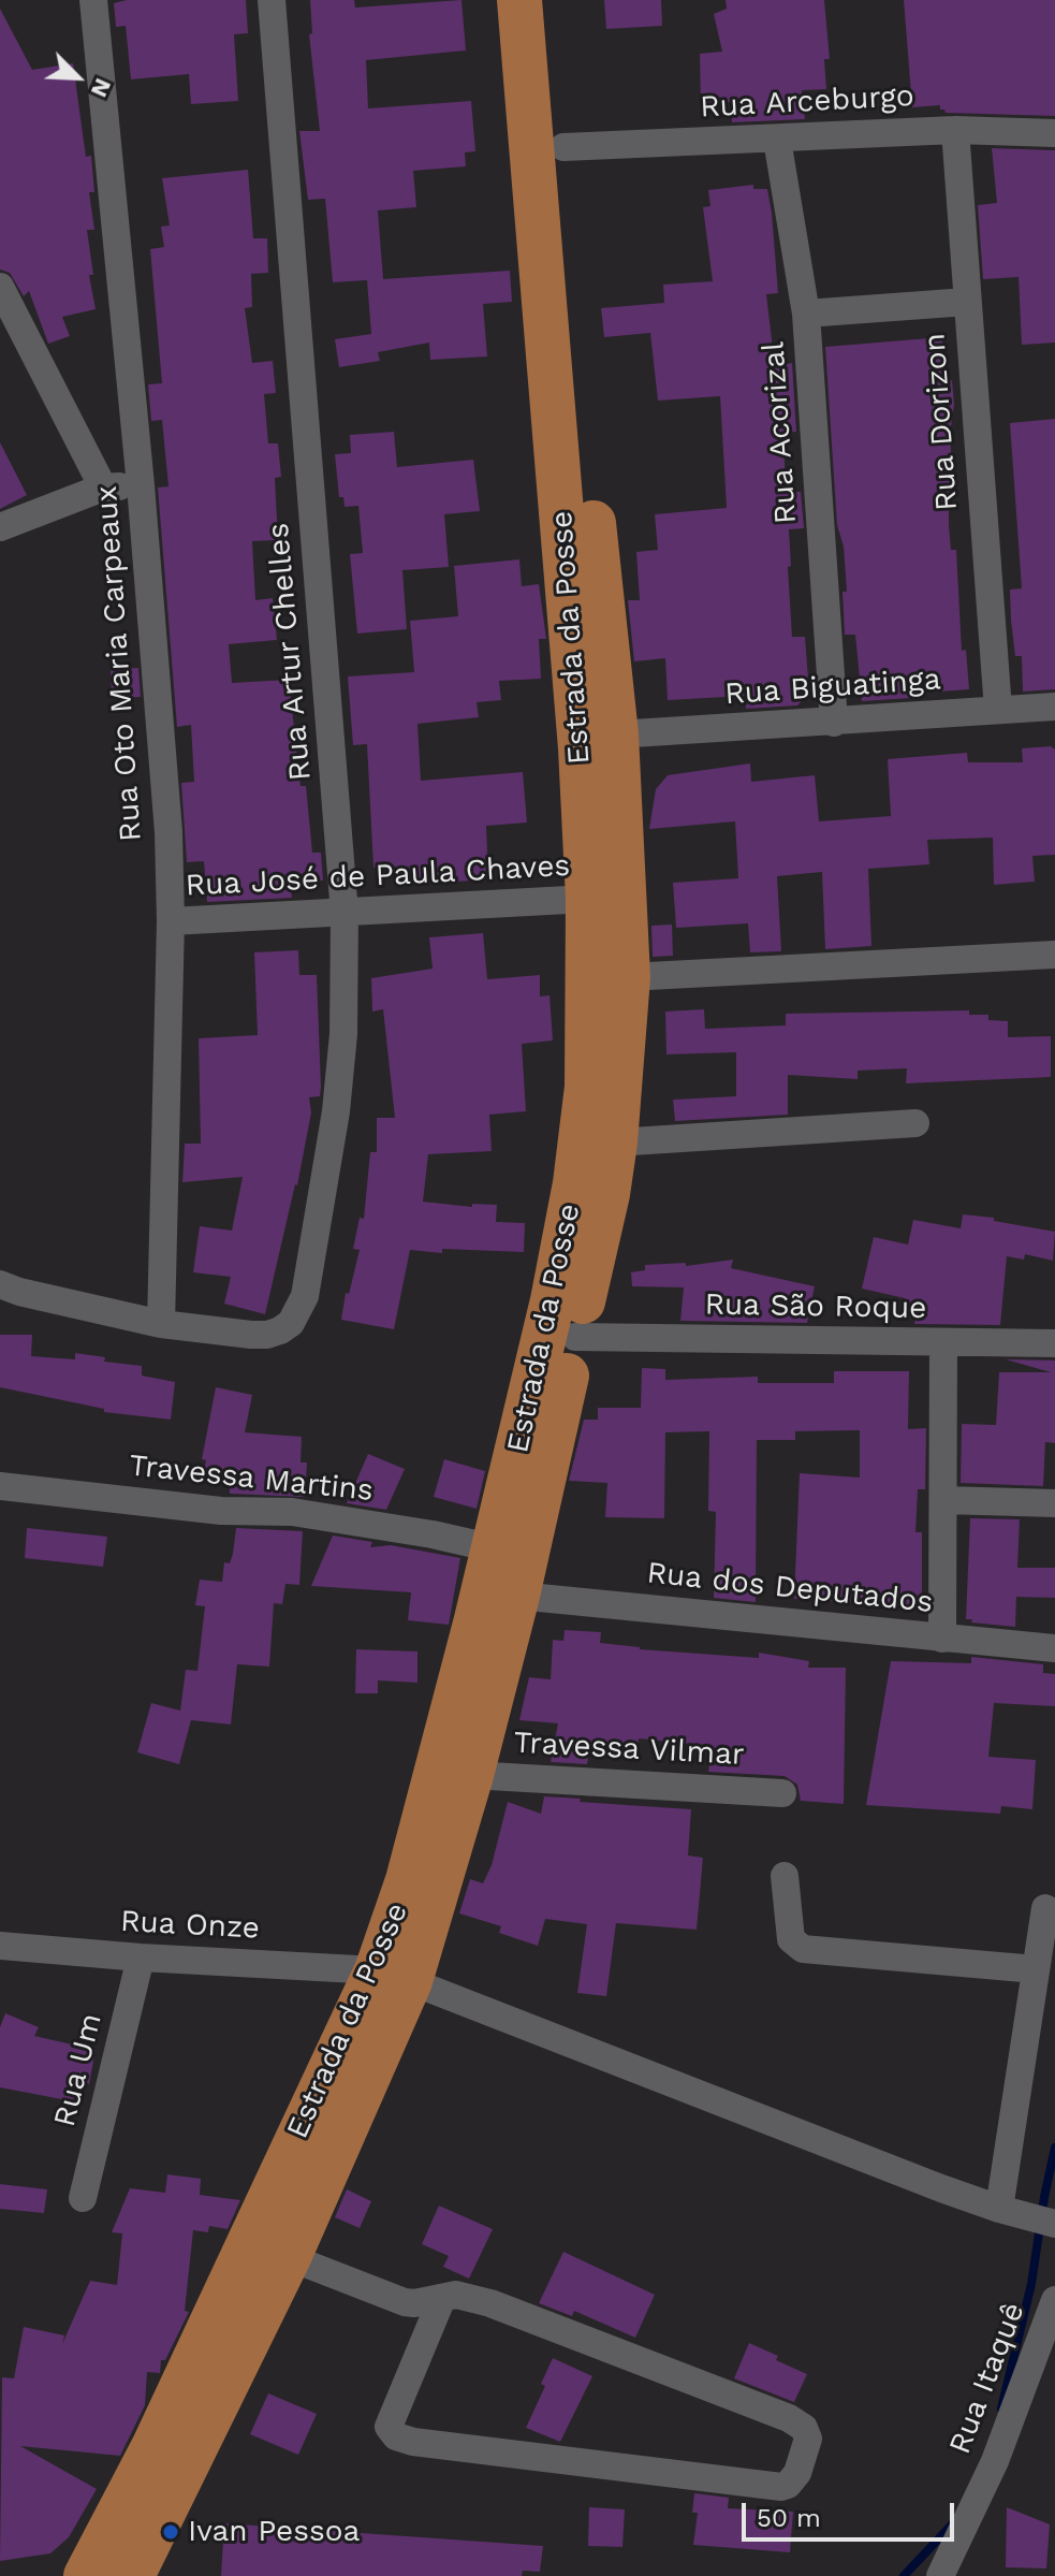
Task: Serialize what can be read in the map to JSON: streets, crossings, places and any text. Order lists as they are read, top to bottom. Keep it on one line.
{"streets":{"main road":["Estrada da Posse"],"street":["Rua Arceburgo","Rua Dorizon","Rua Acorizal","Rua Artur Chelles","Rua Oto Maria Carpeaux","Rua Biguatinga","Rua José de Paula Chaves","Rua São Roque","Travessa Martins","Rua dos Deputados","Travessa Vilmar","Rua Onze","Rua Um","Rua Itaquê"]},"crossings":[["Rua Arceburgo","Rua Dorizon"],["Rua Arceburgo","Rua Acorizal"],["Rua Arceburgo","Estrada da Posse"],["Rua Dorizon","Rua Biguatinga"],["Rua Acorizal","Rua Biguatinga"],["Estrada da Posse","Rua Biguatinga"],["Estrada da Posse","Rua José de Paula Chaves"],["Estrada da Posse","Rua São Roque"],["Estrada da Posse","Travessa Martins"],["Estrada da Posse","Rua dos Deputados"],["Estrada da Posse","Travessa Vilmar"],["Estrada da Posse","Rua Onze"],["Rua Artur Chelles","Rua Oto Maria Carpeaux"],["Rua Artur Chelles","Rua José de Paula Chaves"],["Rua Oto Maria Carpeaux","Rua José de Paula Chaves"],["Rua Onze","Rua Um"]],"places":["Ivan Pessoa"],"scale_bar":"50 m","north":"bottom right"}
